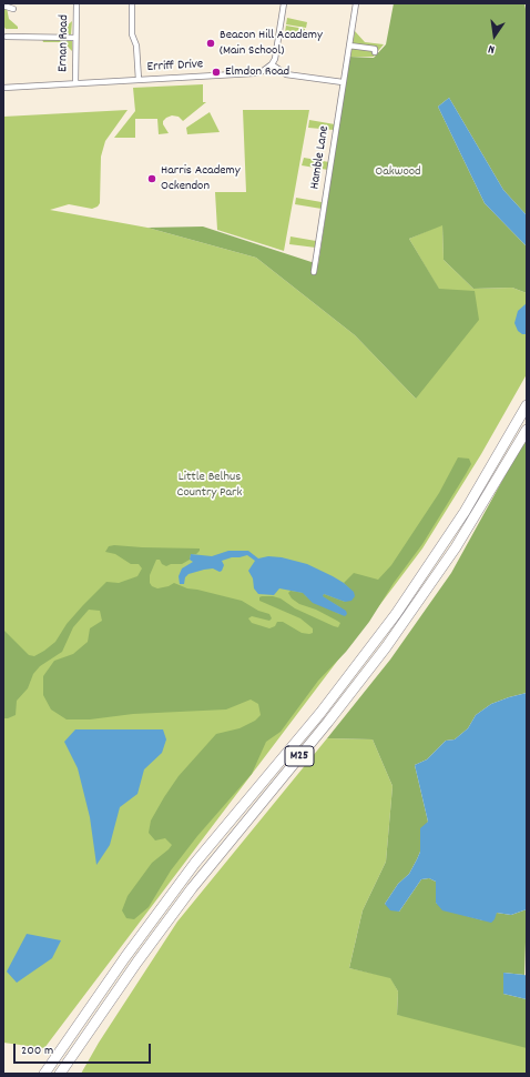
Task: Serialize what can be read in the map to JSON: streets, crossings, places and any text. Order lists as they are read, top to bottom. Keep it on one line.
{"streets":{"highway":["M25"],"street":["Ernan Road","Erriff Drive","Hamble Lane"]},"crossings":[["Ernan Road","Erriff Drive"]],"parks":["Oakwood","Little Belhus Country Park"],"places":["Beacon Hill Academy (Main School)","Elmdon Road","Harris Academy Ockendon"],"scale_bar":"200 m","north":"bottom"}
